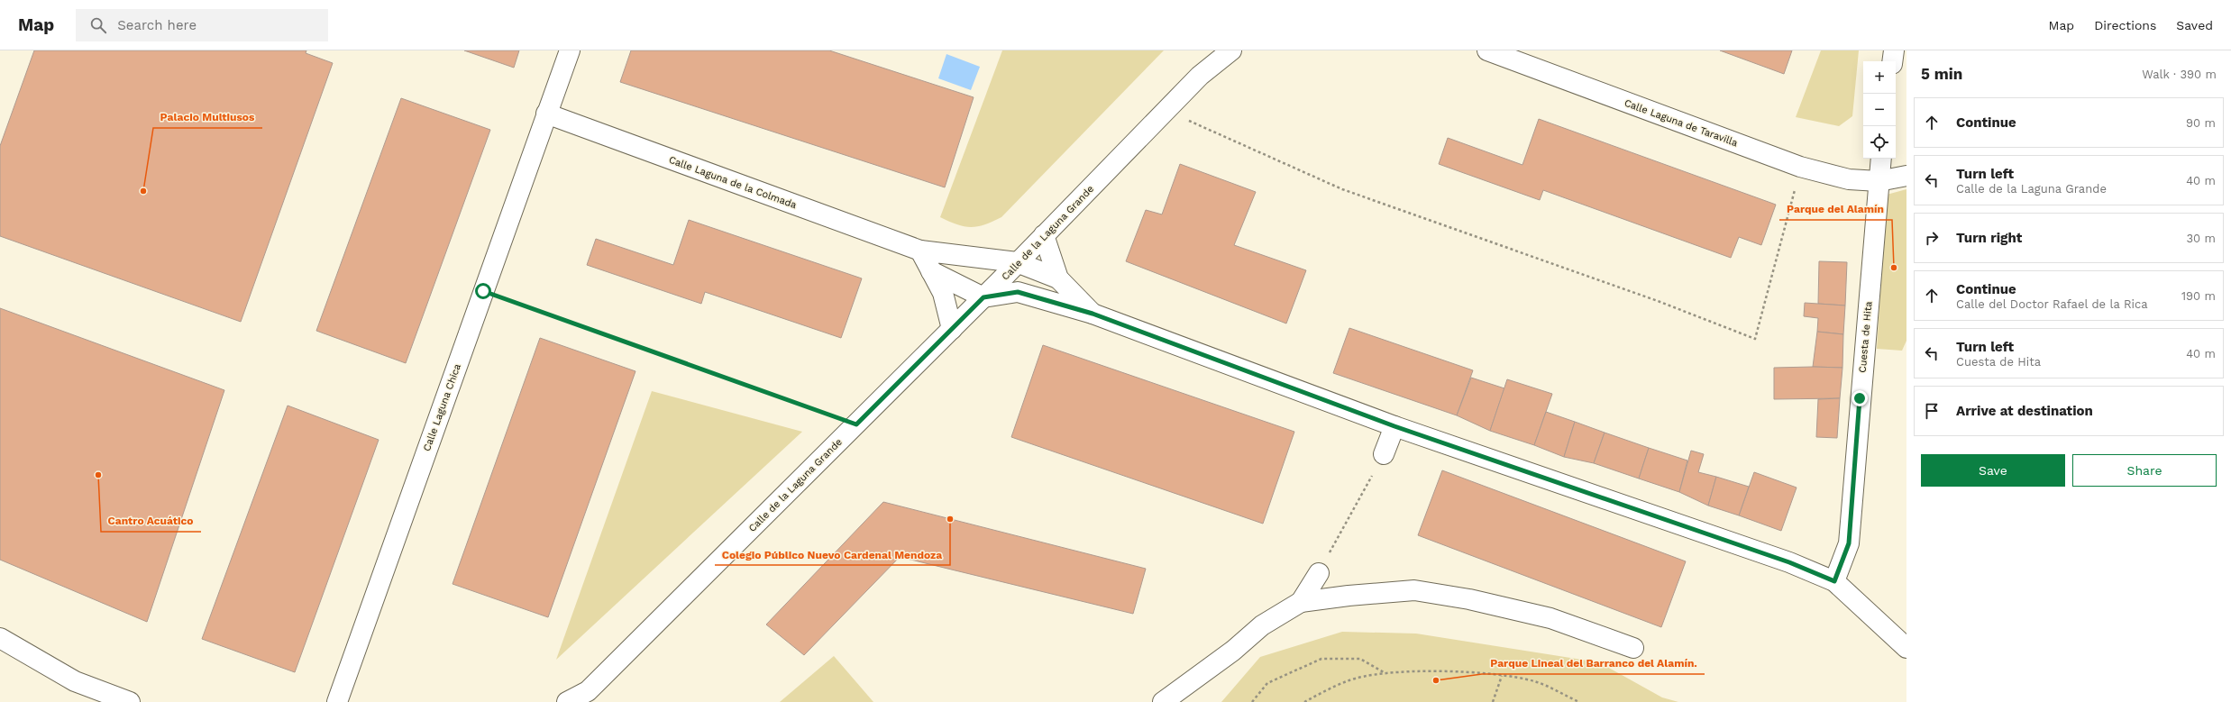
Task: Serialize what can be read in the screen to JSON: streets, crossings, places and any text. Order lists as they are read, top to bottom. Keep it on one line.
{"streets":{"street":["Calle Laguna de Taravilla","Calle Laguna de la Colmada","Calle de la Laguna Grande","Cuesta de Hita","Calle Laguna Chica"]},"crossings":[["Calle Laguna de Taravilla","Cuesta de Hita"],["Calle Laguna de la Colmada","Calle de la Laguna Grande"],["Calle Laguna de la Colmada","Calle Laguna Chica"]],"places":["Palacio Multiusos","Parque del Alamín","Cantro Acuático","Colegio Público Nuevo Cardenal Mendoza","Parque Lineal del Barranco del Alamín."],"page":{"header":"Map","search":"Search here","nav":["Map","Directions","Saved"],"heading":["5 min","Walk · 390 m"],"map_buttons":["+","−"],"list":[["Continue","90 m"],["Turn left","Calle de la Laguna Grande","40 m"],["Turn right","30 m"],["Continue","Calle del Doctor Rafael de la Rica","190 m"],["Turn left","Cuesta de Hita","40 m"],"Arrive at destination"],"buttons":["Save","Share"]}}
